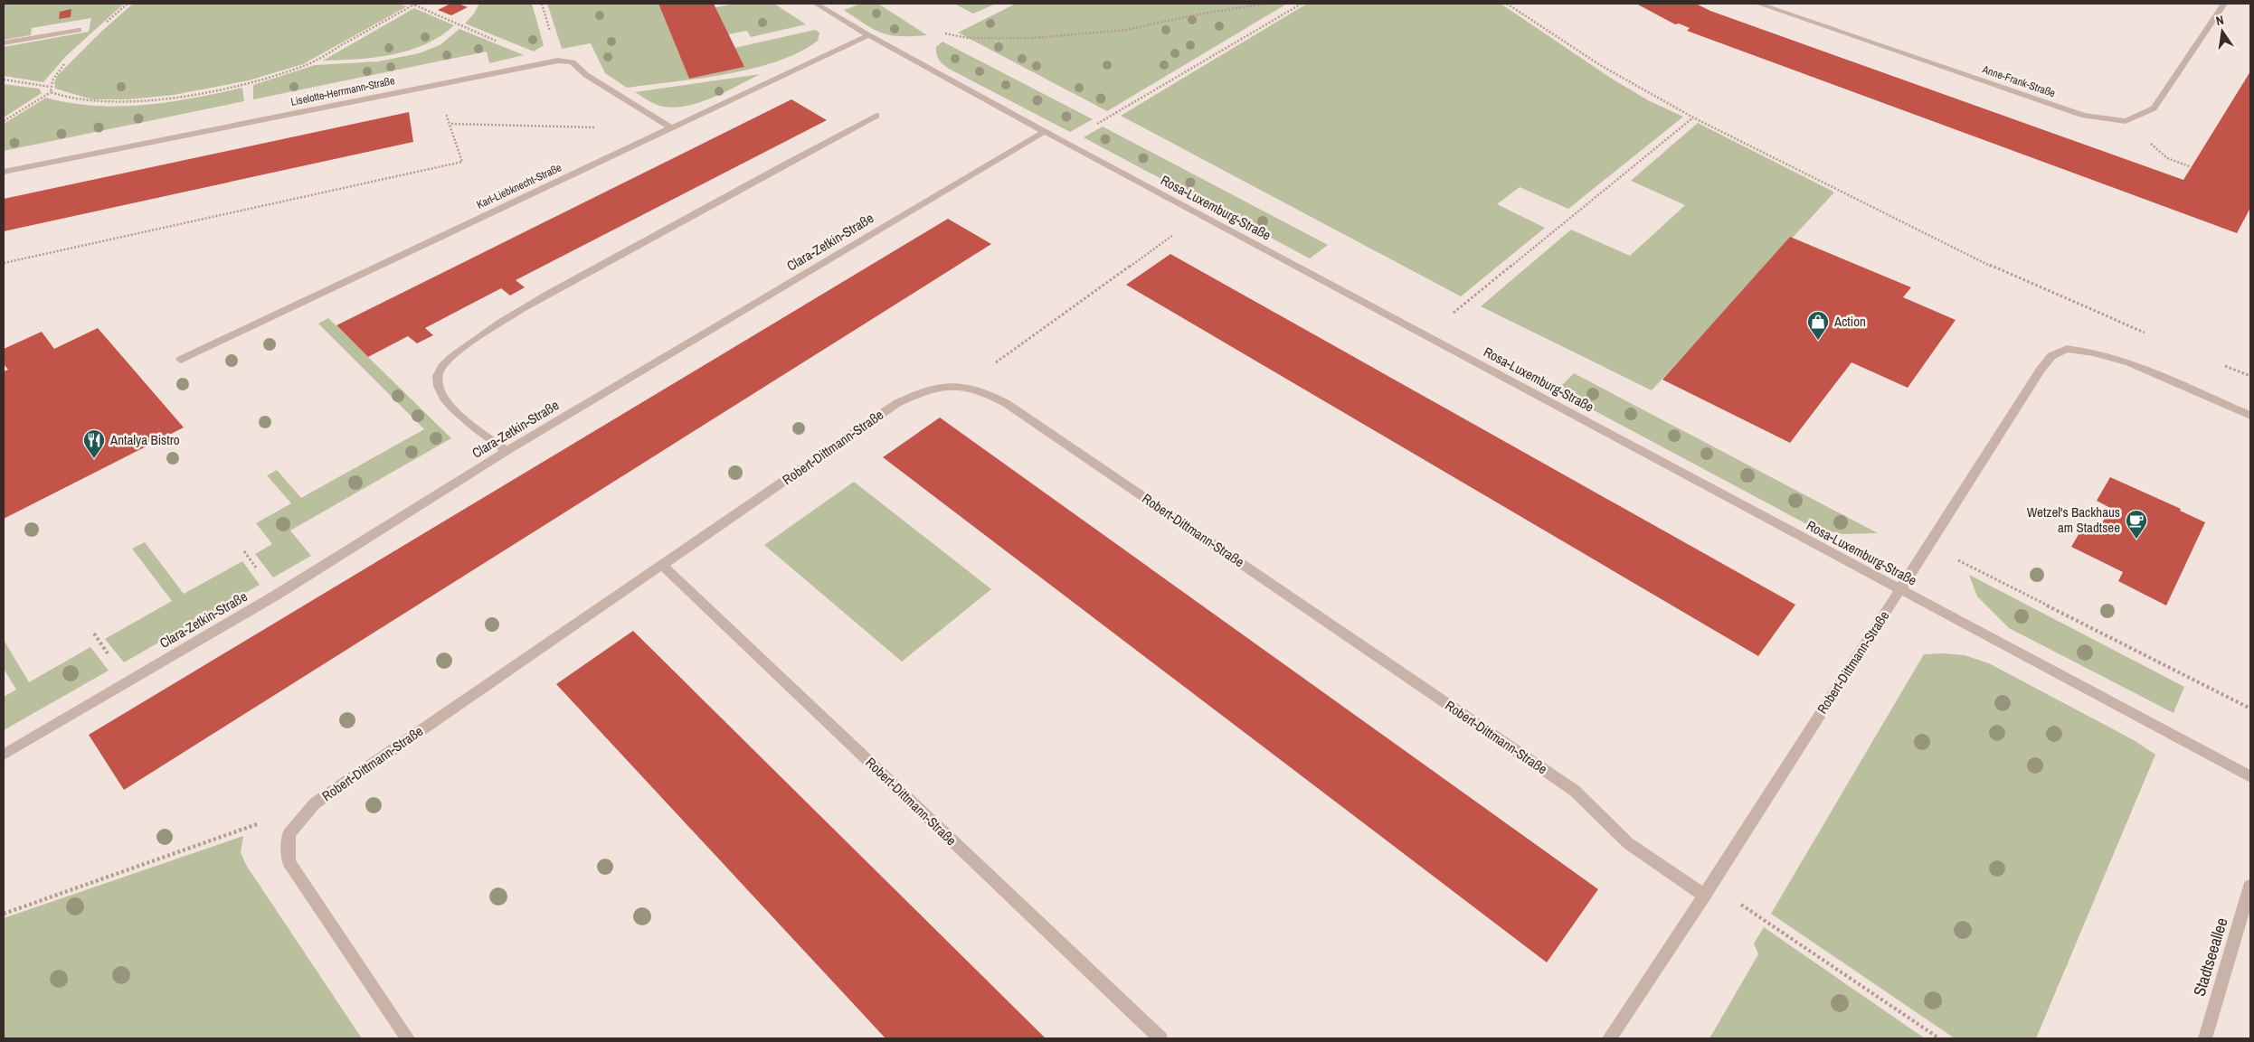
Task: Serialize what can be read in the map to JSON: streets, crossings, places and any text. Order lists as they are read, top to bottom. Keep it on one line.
{"streets":{"street":["Anne-Frank-Straße","Liselotte-Herrmann-Straße","Karl-Liebknecht-Straße","Rosa-Luxemburg-Straße","Clara-Zetkin-Straße","Robert-Dittmann-Straße","Stadtseeallee"]},"crossings":[["Liselotte-Herrmann-Straße","Karl-Liebknecht-Straße"],["Karl-Liebknecht-Straße","Rosa-Luxemburg-Straße"],["Rosa-Luxemburg-Straße","Clara-Zetkin-Straße"],["Rosa-Luxemburg-Straße","Robert-Dittmann-Straße"]],"places":{"shop":["Action"],"restaurant":["Antalya Bistro"],"cafe":["Wetzel's Backhaus am Stadtsee"]},"north":"top"}
